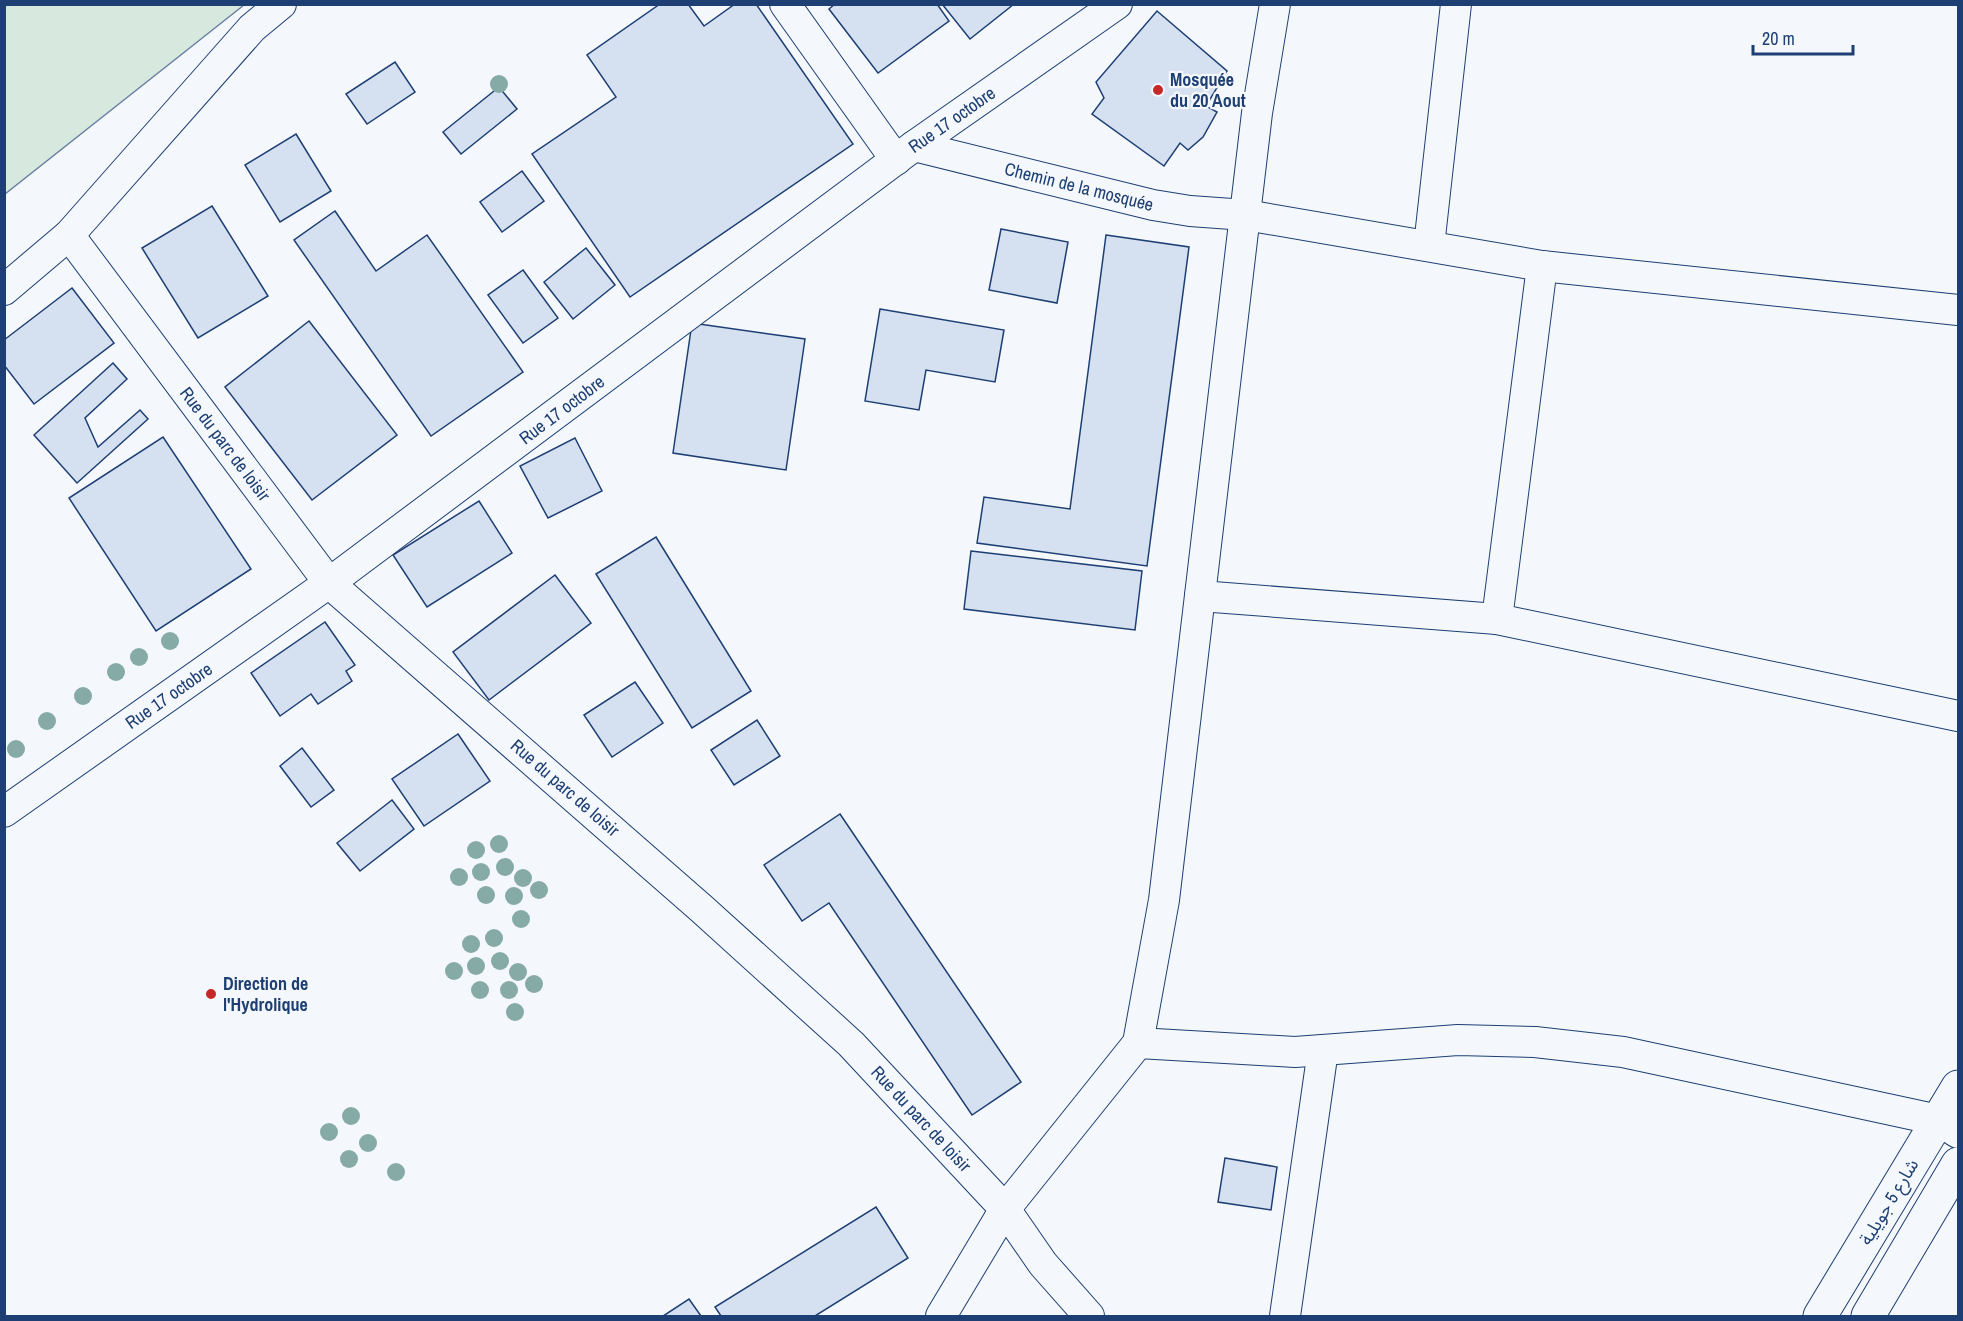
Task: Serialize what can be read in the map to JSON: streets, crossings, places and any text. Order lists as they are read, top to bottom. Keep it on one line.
{"streets":{"main road":["شارع 5 جويلية"],"street":["Rue 17 octobre","Chemin de la mosquée","Rue du parc de loisir"]},"crossings":[["Rue 17 octobre","Chemin de la mosquée"],["Rue 17 octobre","Rue du parc de loisir"]],"places":["Mosquée du 20 Aout","Direction de l'Hydrolique"],"scale_bar":"20 m"}
